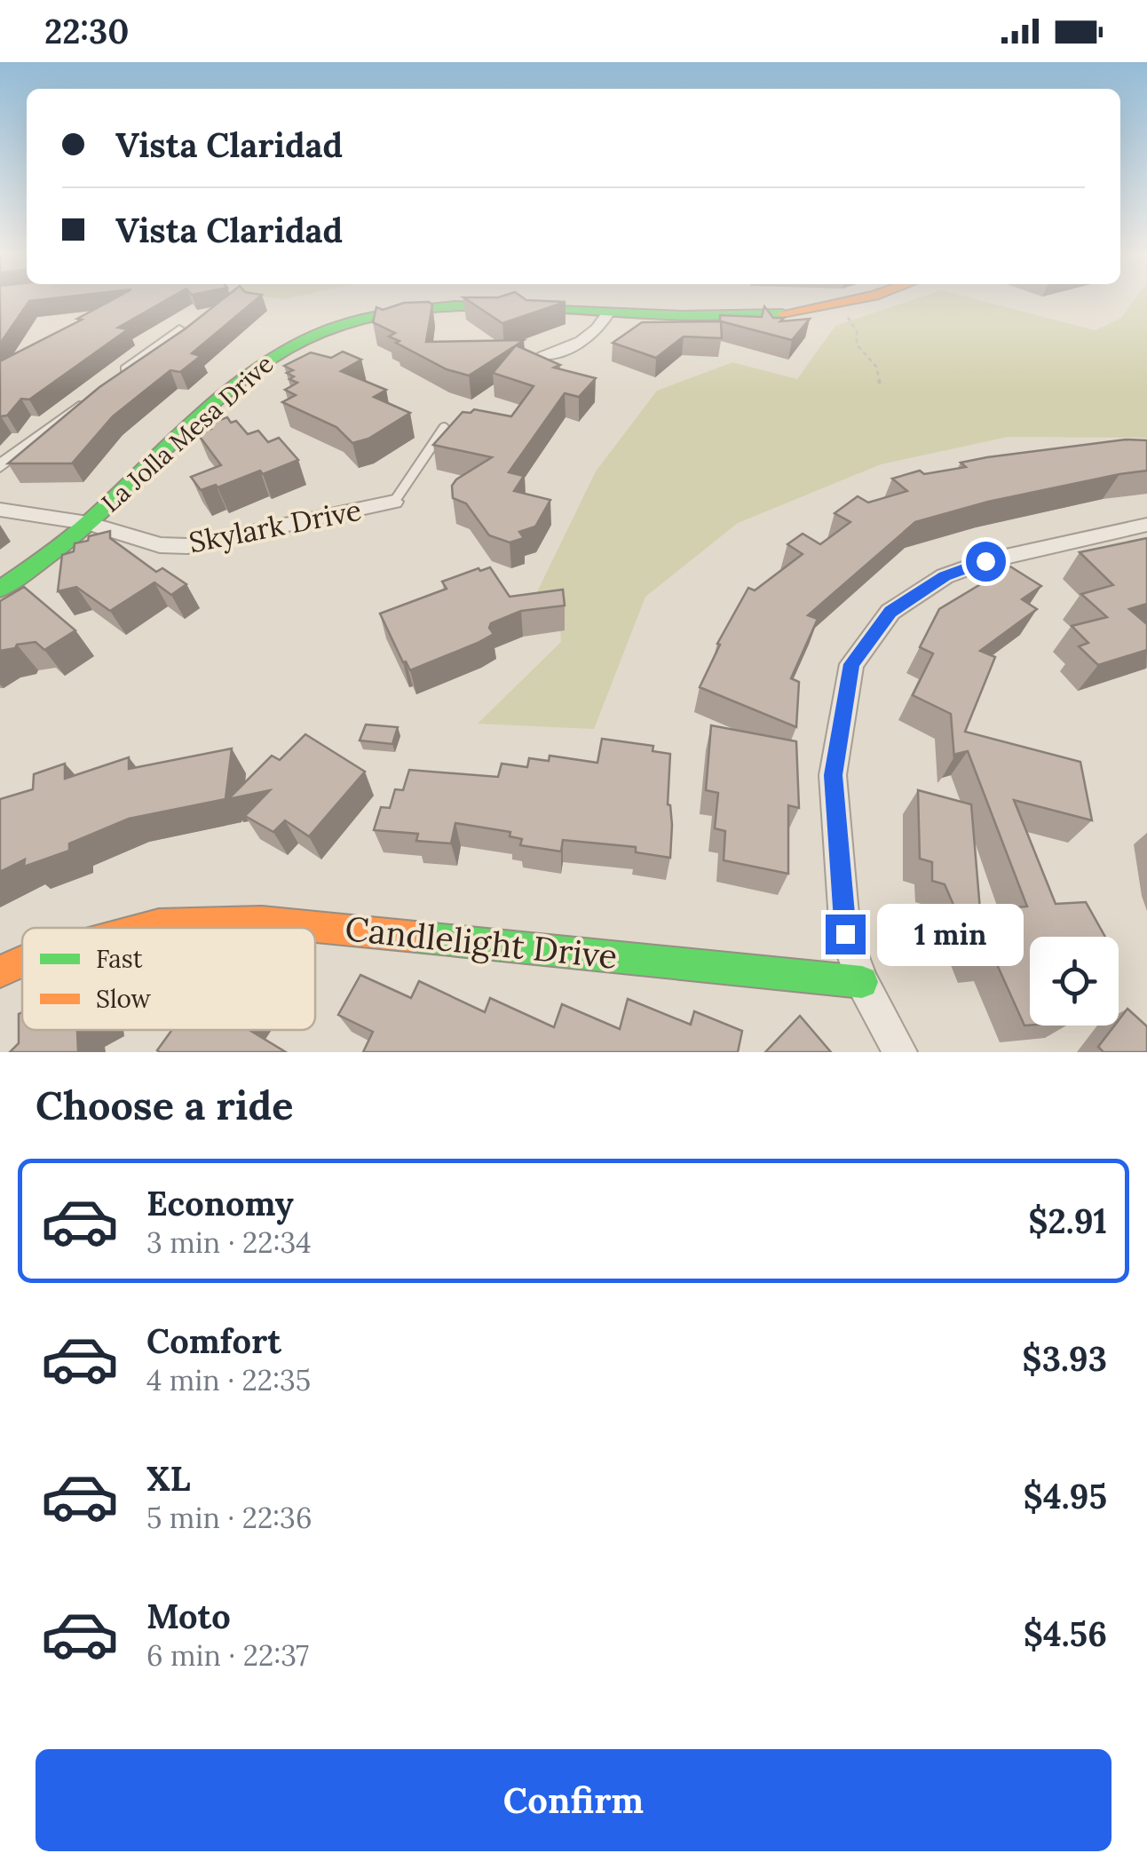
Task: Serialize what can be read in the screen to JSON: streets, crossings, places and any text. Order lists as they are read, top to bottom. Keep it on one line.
{"streets":{"street":["La Jolla Mesa Drive","Skylark Drive","Candlelight Drive"]},"crossings":[["La Jolla Mesa Drive","Skylark Drive"]],"legend":["Fast","Slow"],"page":{"status":"22:30","banner":["Vista Claridad","Vista Claridad"],"bubble":"1 min","heading":"Choose a ride","list":[{"name":"Economy","note":"3 min · 22:34","value":"$2.91"},{"name":"Comfort","note":"4 min · 22:35","value":"$3.93"},{"name":"XL","note":"5 min · 22:36","value":"$4.95"},{"name":"Moto","note":"6 min · 22:37","value":"$4.56"}],"buttons":"Confirm"}}
